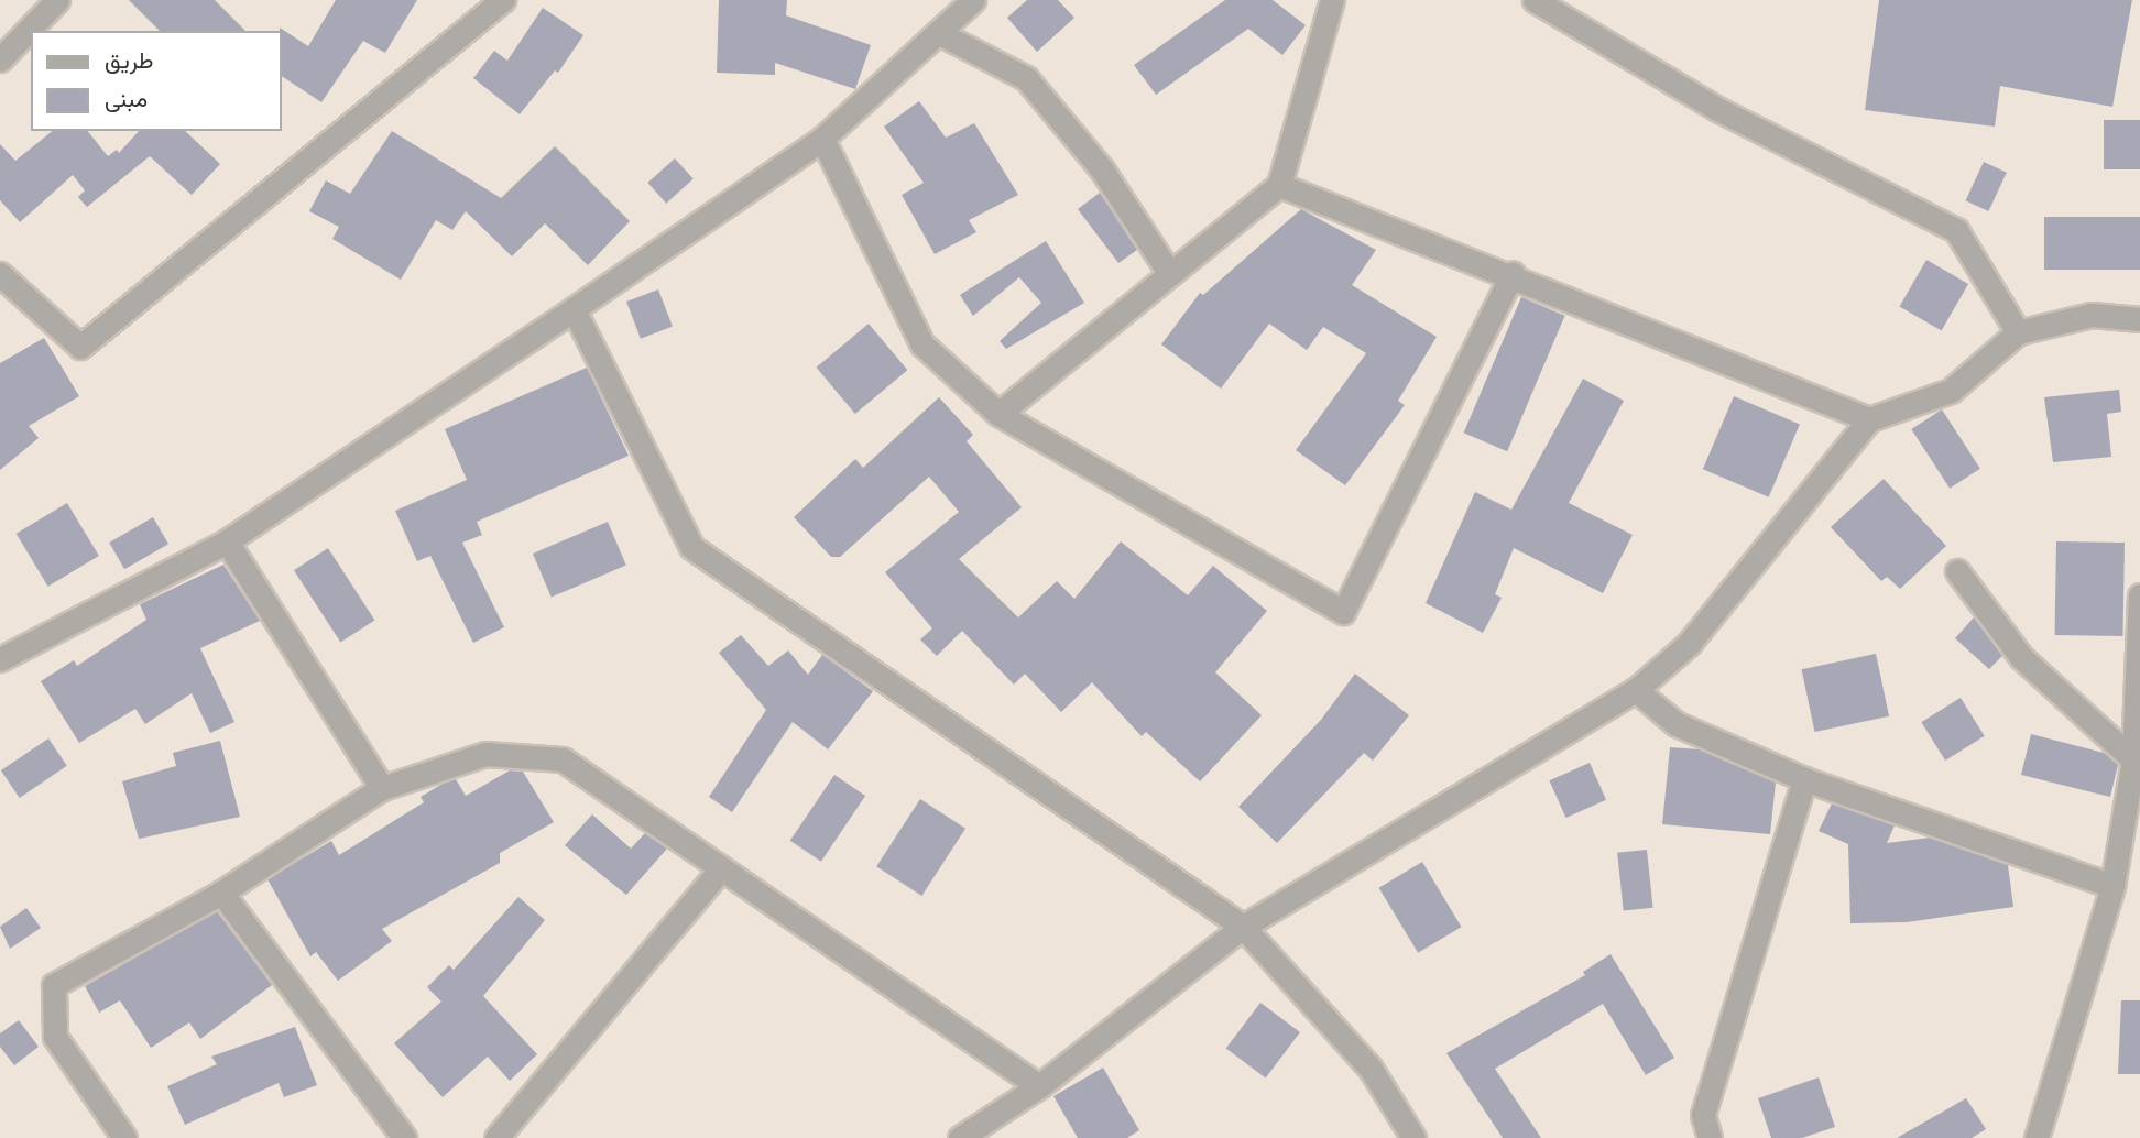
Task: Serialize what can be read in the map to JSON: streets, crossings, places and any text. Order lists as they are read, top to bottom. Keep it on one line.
{"legend":["طريق","مبنى"]}
